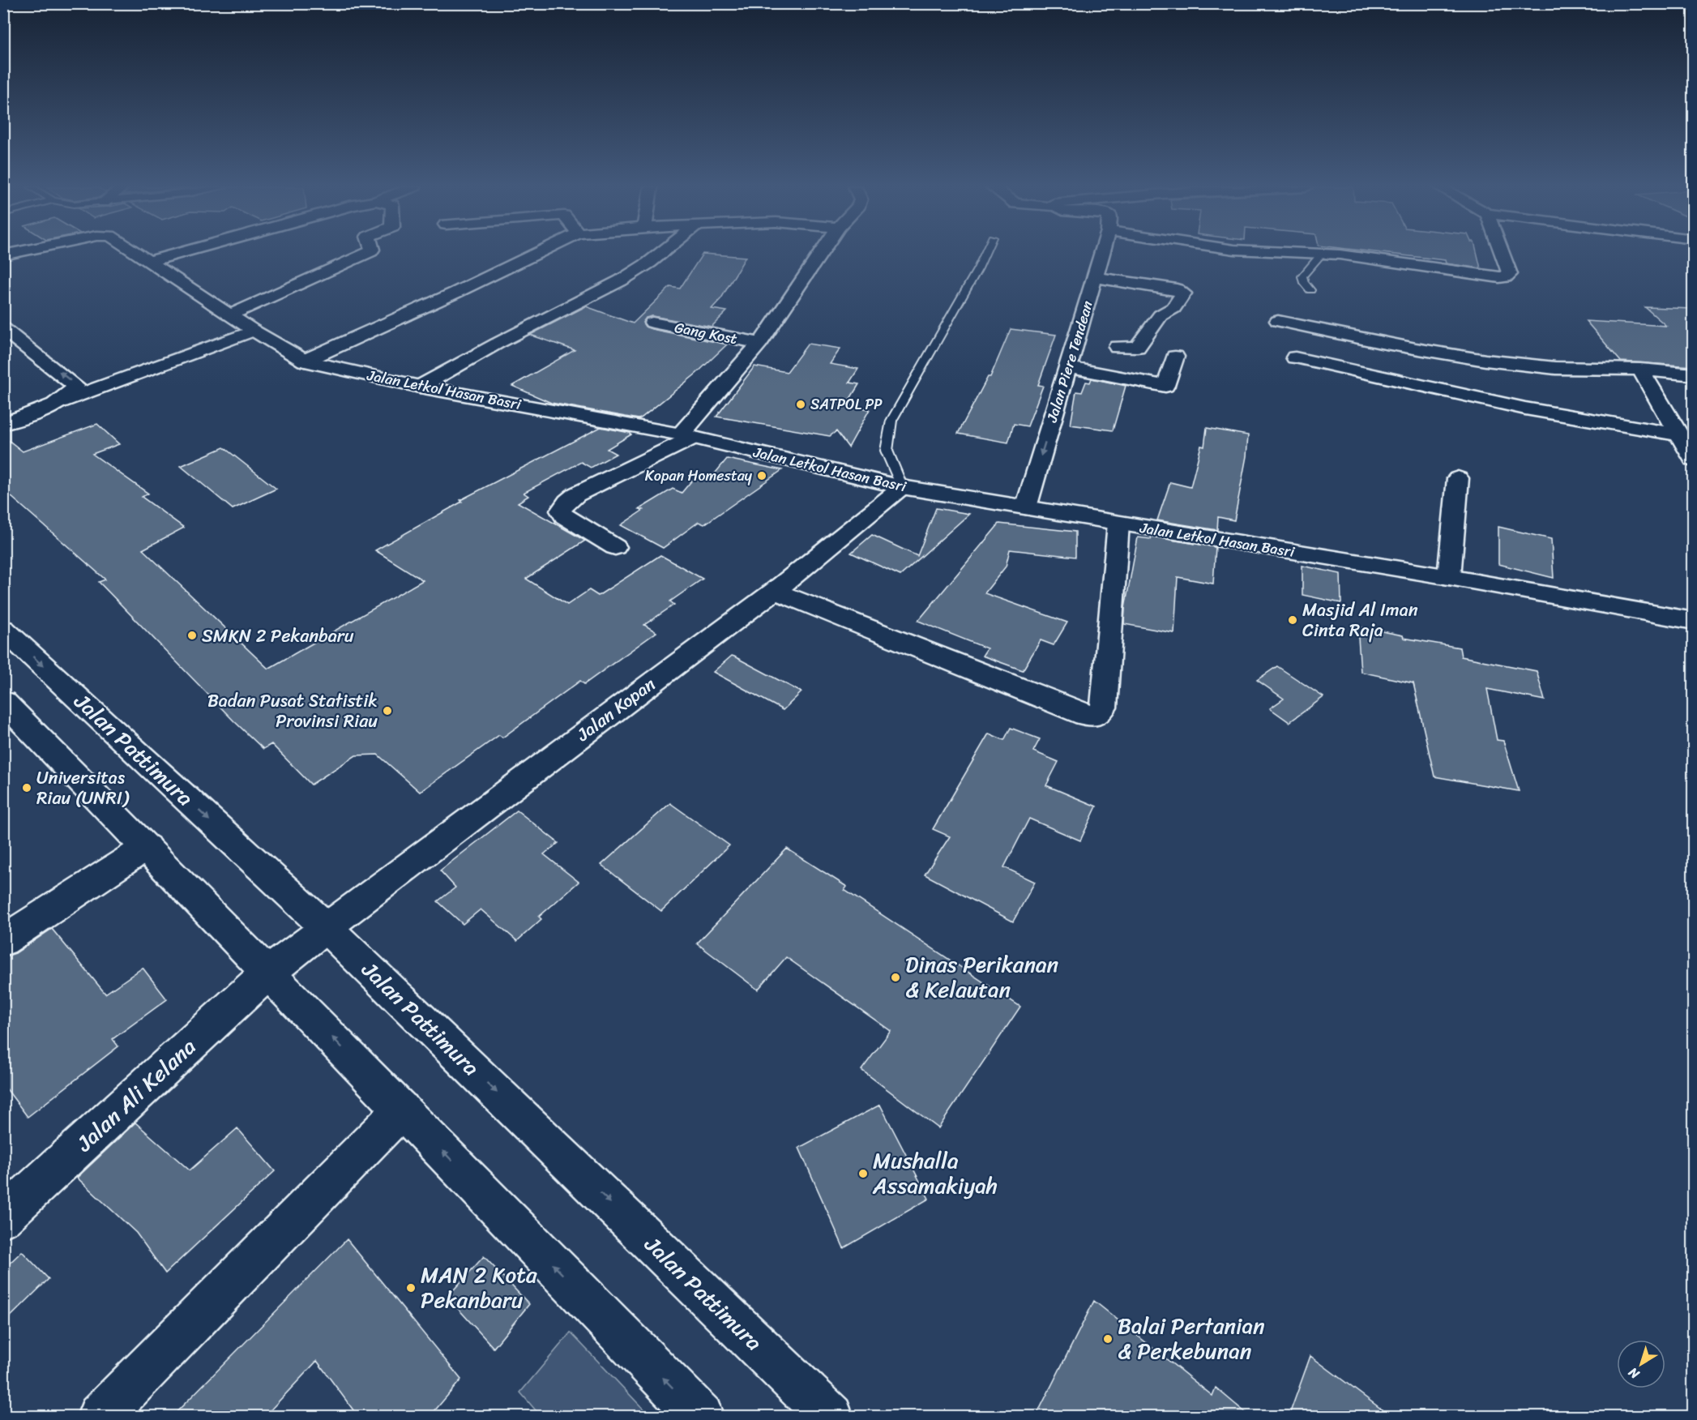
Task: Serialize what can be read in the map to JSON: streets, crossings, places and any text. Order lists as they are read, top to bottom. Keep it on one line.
{"streets":{"street":["Gang Kost","Jalan Piere Tendean","Jalan Letkol Hasan Basri","Jalan Kopan","Jalan Pattimura","Jalan Ali Kelana"]},"crossings":[["Jalan Piere Tendean","Jalan Letkol Hasan Basri"],["Jalan Letkol Hasan Basri","Jalan Kopan"],["Jalan Kopan","Jalan Pattimura"],["Jalan Kopan","Jalan Ali Kelana"]],"one_way":["Jalan Piere Tendean"],"places":["SATPOL PP","Kopan Homestay","Masjid Al Iman Cinta Raja","SMKN 2 Pekanbaru","Badan Pusat Statistik Provinsi Riau","Universitas Riau (UNRI)","Dinas Perikanan & Kelautan","Mushalla Assamakiyah","MAN 2 Kota Pekanbaru","Balai Pertanian & Perkebunan"],"north":"bottom left"}
